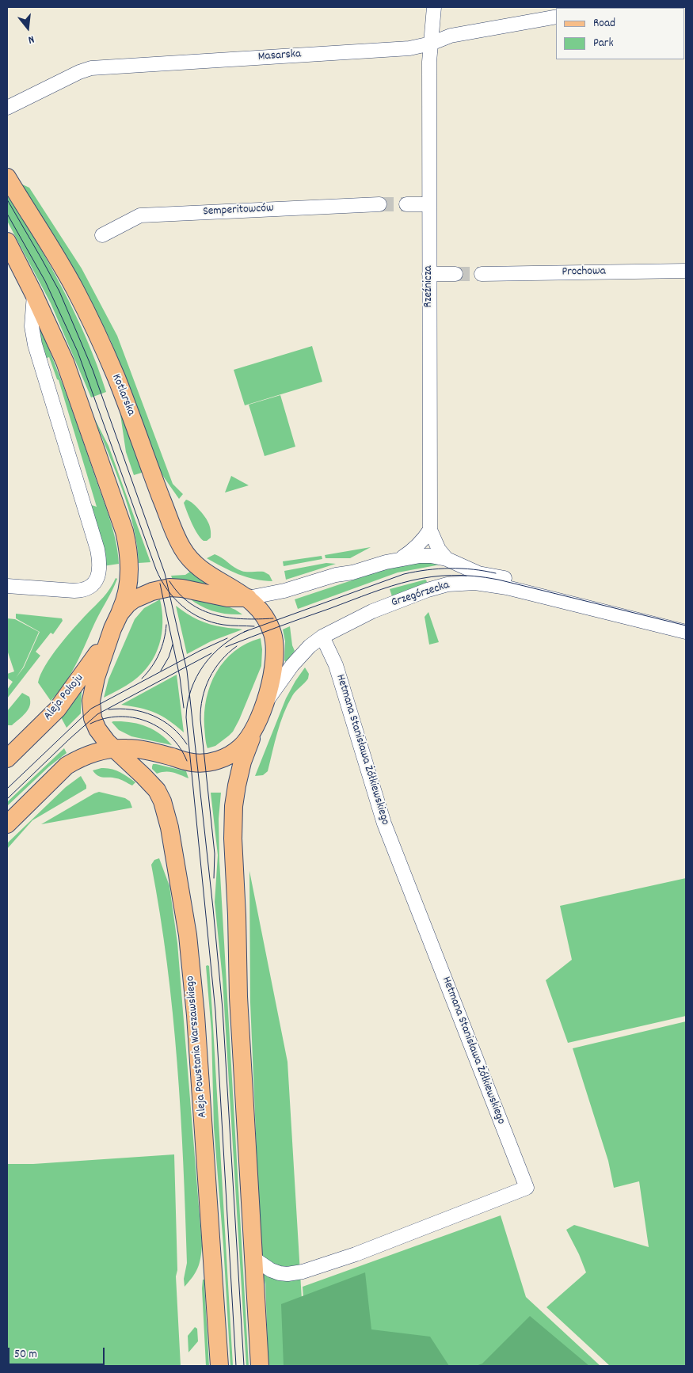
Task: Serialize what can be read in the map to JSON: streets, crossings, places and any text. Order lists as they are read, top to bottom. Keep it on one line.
{"streets":{"main road":["Kotlarska","Aleja Pokoju","Aleja Powstania Warszawskiego"],"street":["Masarska","Semperitowców","Prochowa","Rzeźnicza","Grzegórzecka","Hetmana Stanisława Żółkiewskiego"]},"crossings":[["Masarska","Rzeźnicza"],["Kotlarska","Grzegórzecka"],["Grzegórzecka","Hetmana Stanisława Żółkiewskiego"],["Aleja Pokoju","Aleja Powstania Warszawskiego"]],"legend":["Road","Park"],"scale_bar":"50 m","north":"bottom"}
